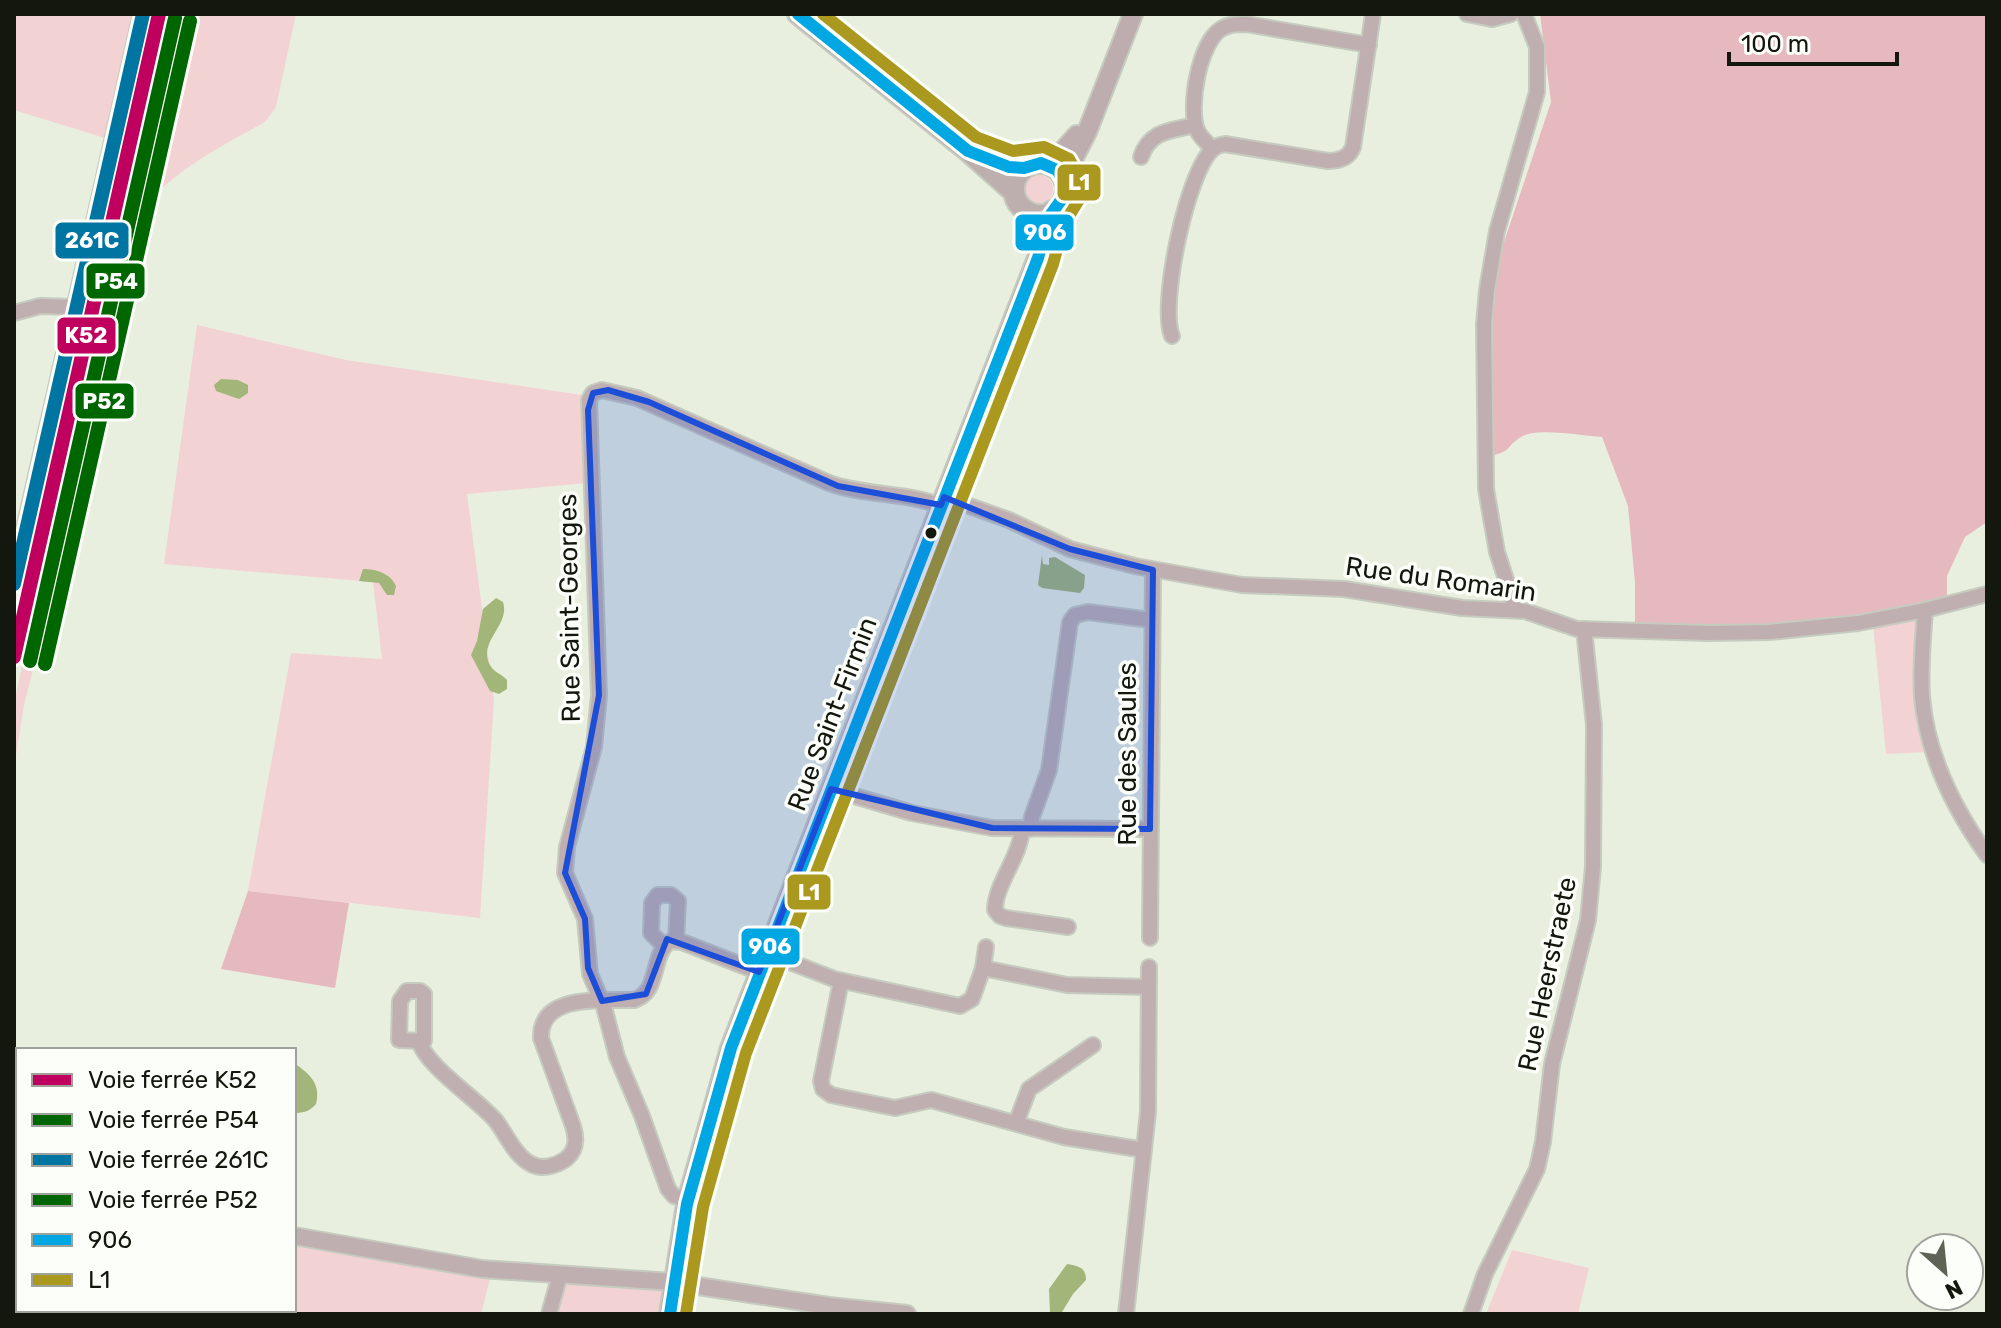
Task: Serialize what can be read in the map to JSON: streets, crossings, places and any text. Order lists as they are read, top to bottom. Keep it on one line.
{"streets":{"main road":["Rue Saint-Firmin"],"street":["Rue du Romarin","Rue Saint-Georges","Rue des Saules","Rue Heerstraete"]},"crossings":[["Rue du Romarin","Rue Saint-Georges"],["Rue du Romarin","Rue Saint-Firmin"],["Rue du Romarin","Rue des Saules"],["Rue du Romarin","Rue Heerstraete"],["Rue Saint-Georges","Rue Saint-Firmin"]],"lines":["rail line K52","rail line 261C","transit line 906","transit line L1","rail line P54","rail line P52"],"legend":["Voie ferrée K52","Voie ferrée P54","Voie ferrée 261C","Voie ferrée P52","906","L1"],"scale_bar":"100 m","north":"bottom right"}
